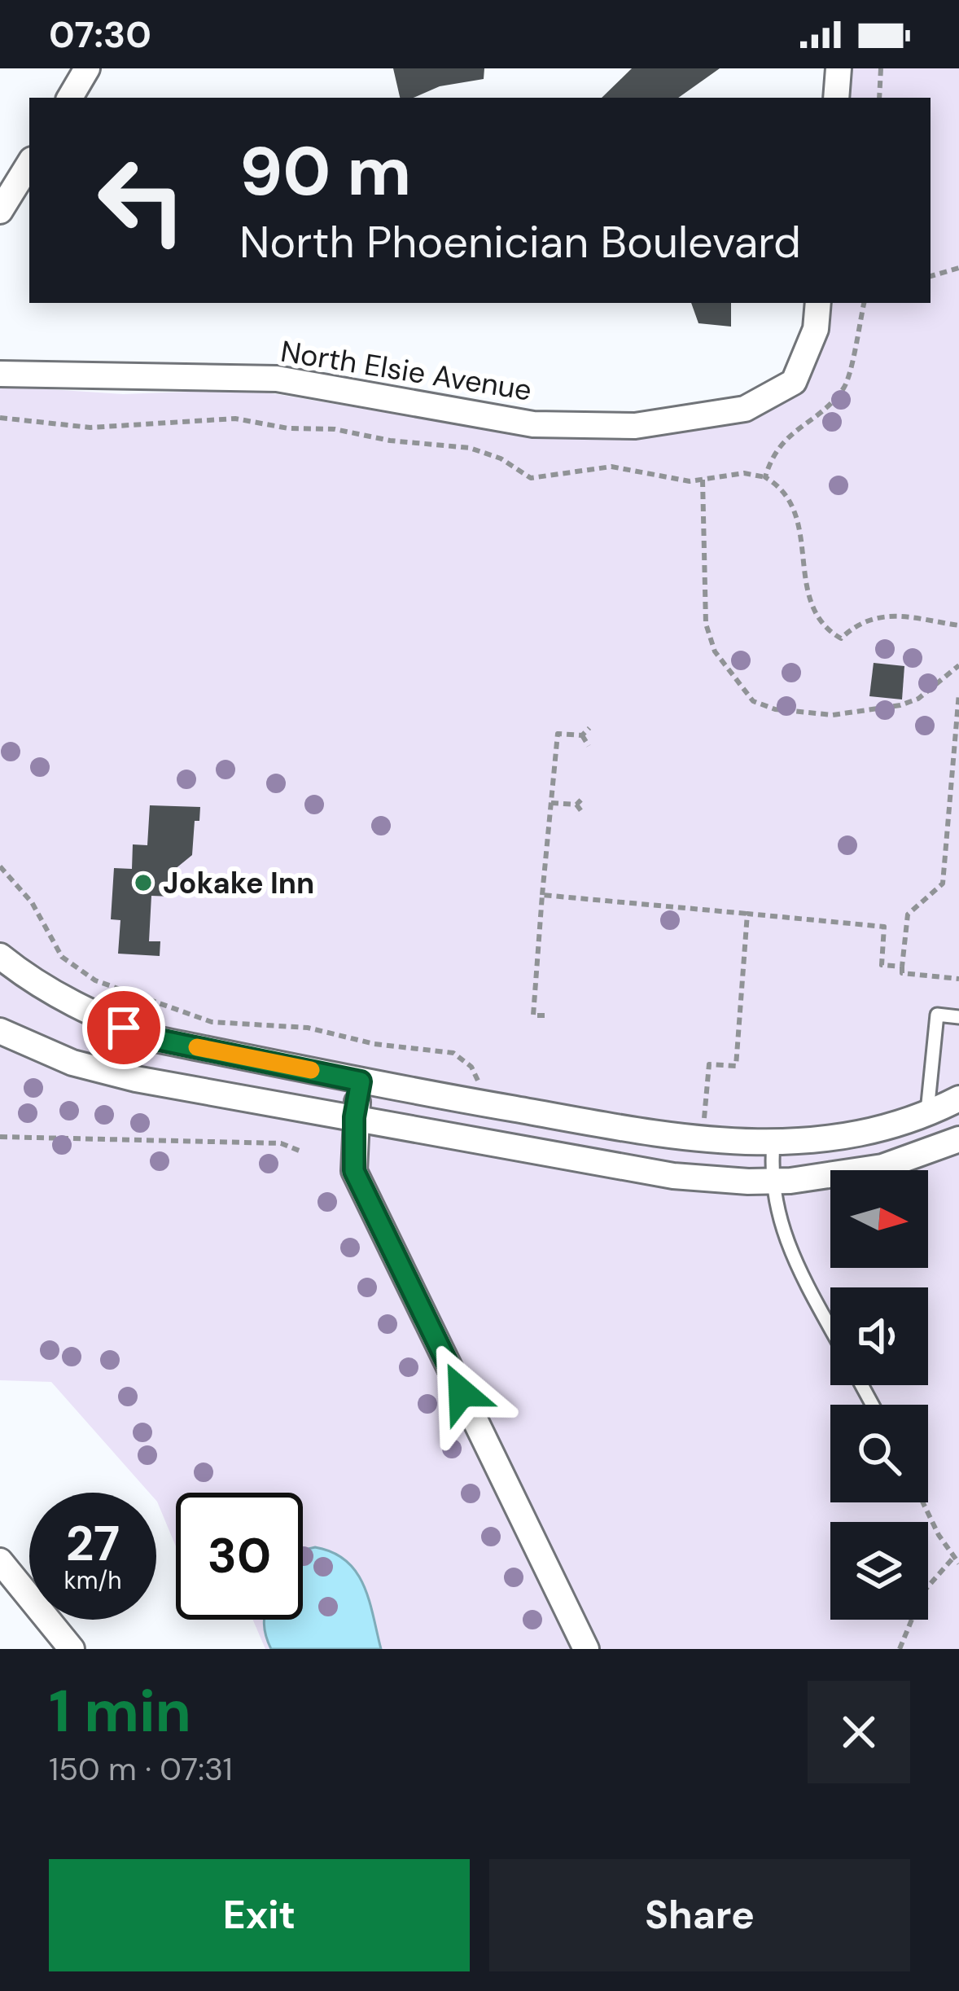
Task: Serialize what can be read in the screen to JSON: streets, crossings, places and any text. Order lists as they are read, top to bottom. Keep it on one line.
{"streets":{"street":["North Elsie Avenue"]},"places":["Jokake Inn"],"north":"right","page":{"status":"07:30","turn":["90 m","North Phoenician Boulevard"],"speed":"27 km/h","limit":"30","heading":["1 min","150 m · 07:31"],"buttons":["Exit","Share"]}}
